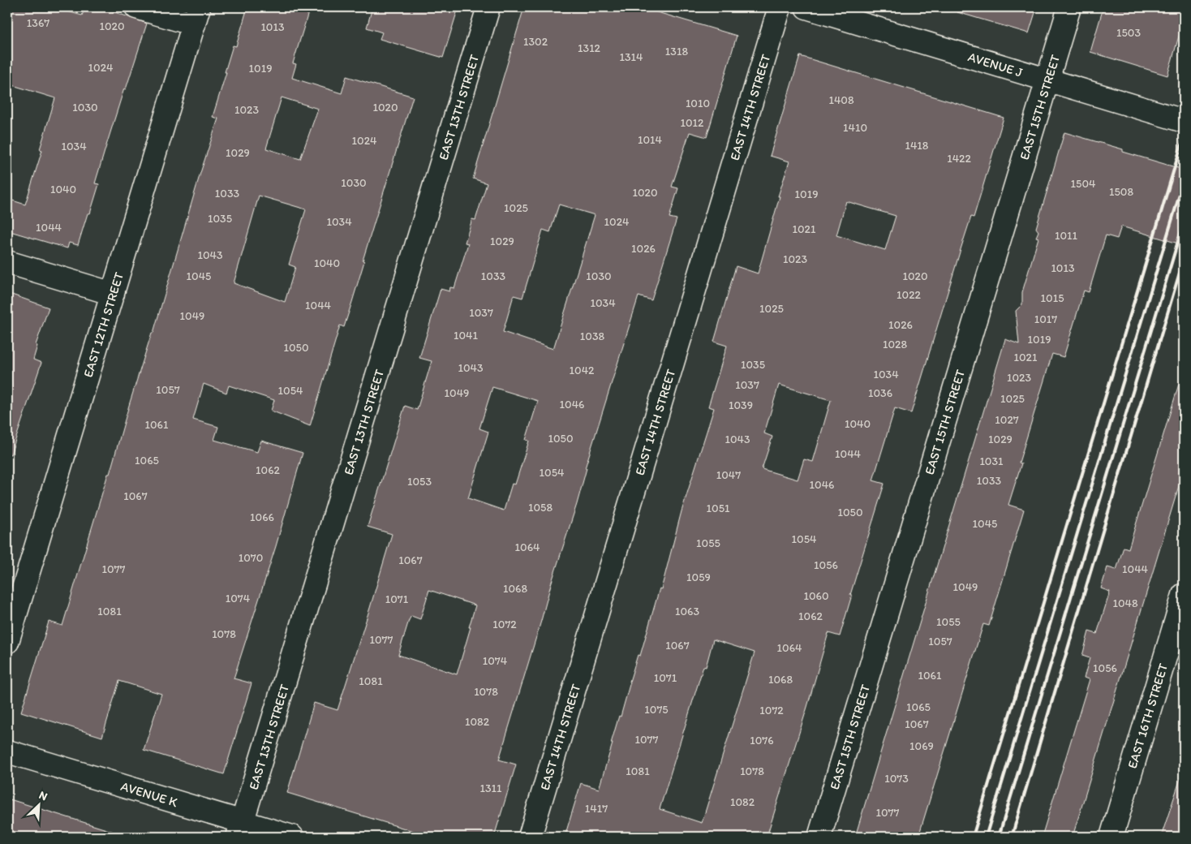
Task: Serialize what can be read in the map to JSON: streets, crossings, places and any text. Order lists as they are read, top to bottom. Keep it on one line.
{"streets":{"street":["AVENUE J","EAST 13TH STREET","EAST 14TH STREET","EAST 15TH STREET","EAST 12TH STREET","EAST 16TH STREET","AVENUE K"]},"crossings":[["AVENUE J","EAST 15TH STREET"],["EAST 13TH STREET","AVENUE K"]],"house_numbers":["1367","1020","1013","1503","1302","1312","1318","1314","1024","1019","1408","1010","1030","1020","1023","1012","1410","1014","1024","1418","1034","1029","1422","1030","1504","1040","1508","1020","1033","1019","1025","1035","1034","1024","1044","1021","1011","1029","1026","1043","1023","1040","1013","1045","1033","1030","1020","1022","1015","1034","1044","1025","1037","1049","1017","1026","1041","1038","1019","1028","1050","1021","1035","1043","1042","1034","1023","1037","1057","1054","1049","1036","1025","1046","1039","1027","1040","1061","1050","1043","1029","1044","1065","1031","1062","1054","1047","1033","1053","1046","1067","1058","1051","1050","1066","1045","1054","1055","1064","1070","1067","1056","1077","1044","1059","1049","1068","1060","1074","1071","1048","1081","1063","1062","1055","1072","1078","1077","1057","1067","1064","1074","1056","1061","1071","1068","1081","1078","1065","1075","1072","1082","1067","1077","1076","1069","1081","1078","1073","1311","1082","1417","1077"],"north":"top right"}
